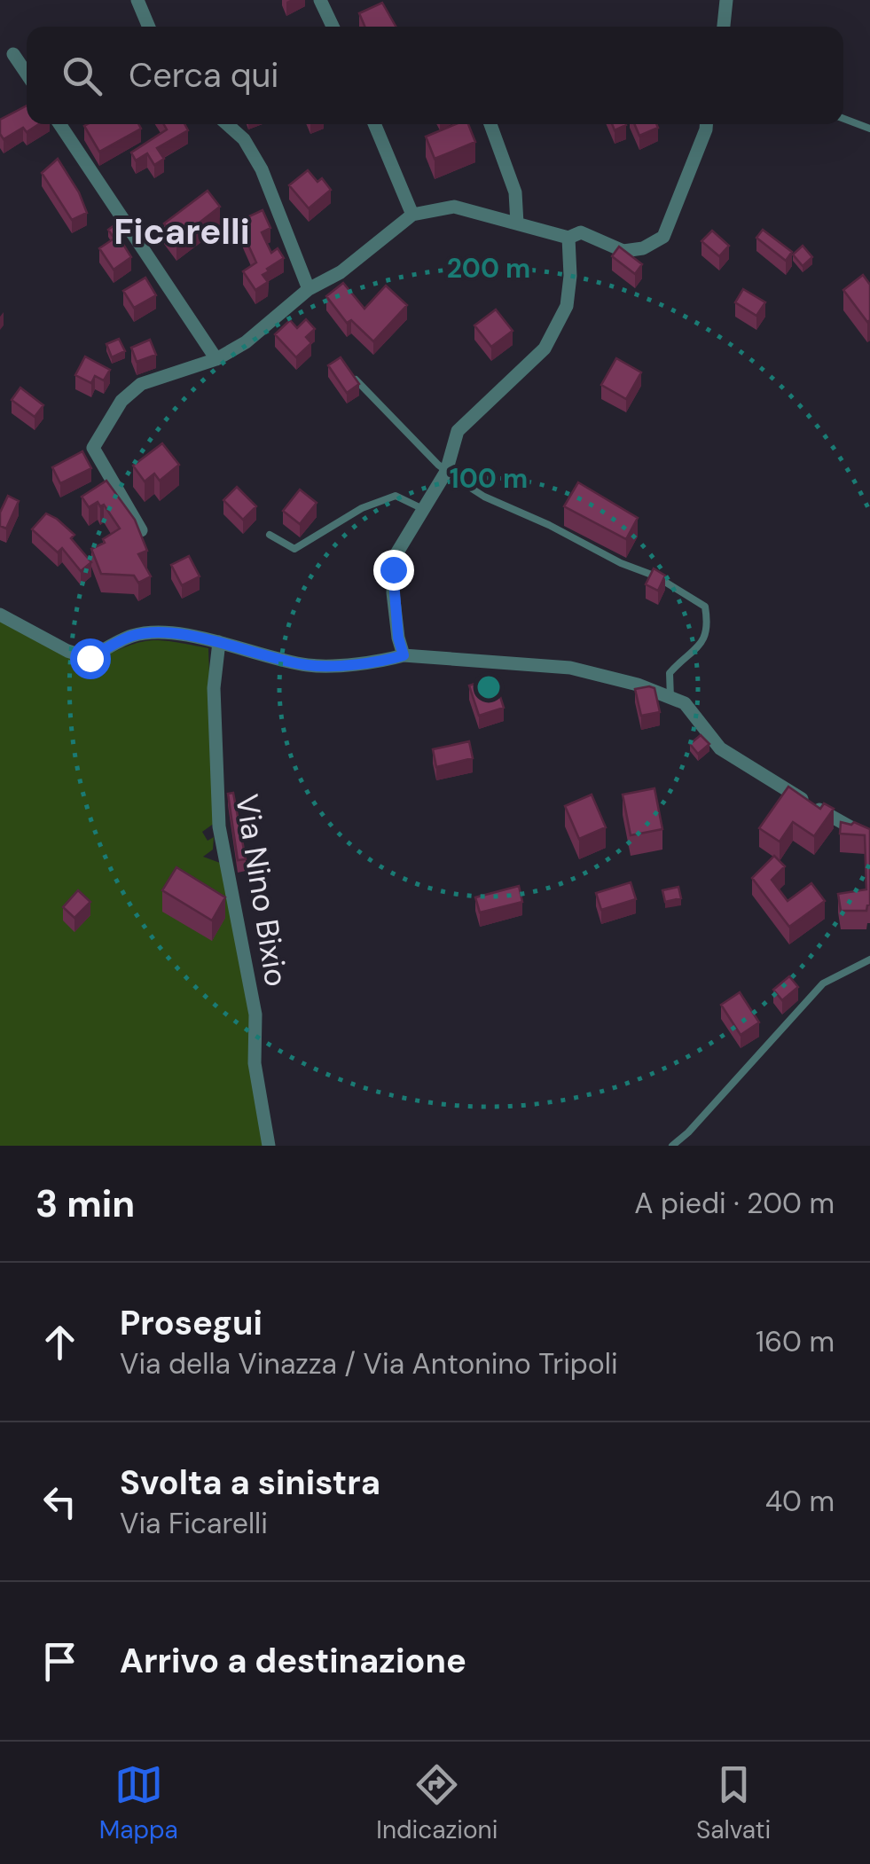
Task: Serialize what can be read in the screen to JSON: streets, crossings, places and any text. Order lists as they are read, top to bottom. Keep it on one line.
{"streets":{"street":["Via Nino Bixio"]},"districts":["Ficarelli"],"page":{"search":"Cerca qui","heading":["3 min","A piedi · 200 m"],"list":[["Prosegui","Via della Vinazza / Via Antonino Tripoli","160 m"],["Svolta a sinistra","Via Ficarelli","40 m"],"Arrivo a destinazione"],"nav":["Mappa","Indicazioni","Salvati"]},"rings":["200 m","100 m"]}
